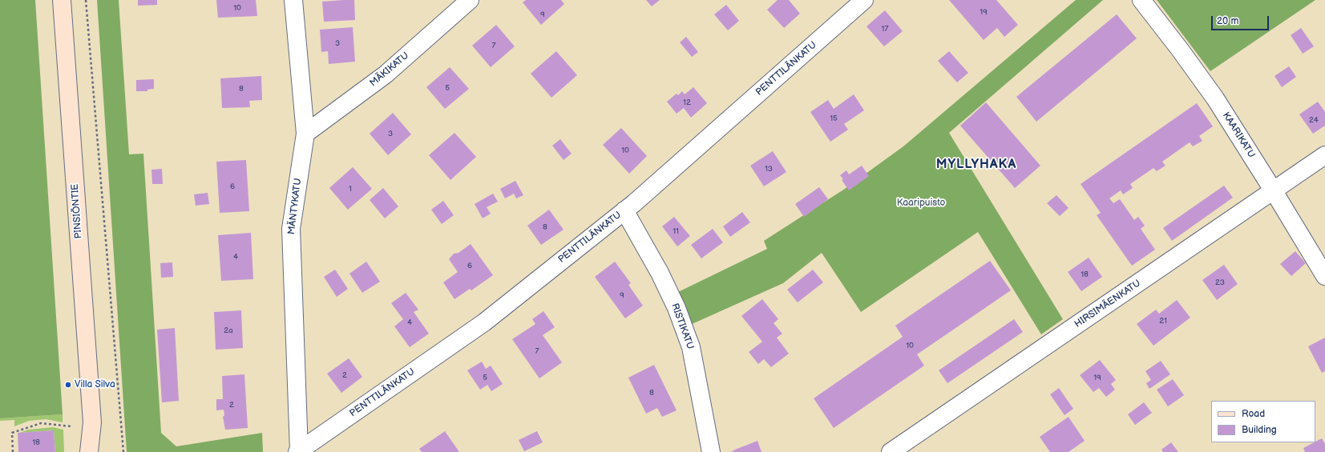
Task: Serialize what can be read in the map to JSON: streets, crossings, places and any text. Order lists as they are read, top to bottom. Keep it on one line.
{"streets":{"main road":["PINSIÖNTIE"],"street":["PENTTILÄNKATU","MÄKIKATU","KAARIKATU","MÄNTYKATU","HIRSIMÄENKATU","RISTIKATU"]},"crossings":[["PENTTILÄNKATU","MÄNTYKATU"],["PENTTILÄNKATU","RISTIKATU"],["MÄKIKATU","MÄNTYKATU"],["KAARIKATU","HIRSIMÄENKATU"]],"districts":["MYLLYHAKA"],"parks":["Kaaripuisto"],"places":["Villa Silva"],"house_numbers":["10","19","9","17","3","7","5","8","12","15","24","3","10","13","6","1","8","11","4","6","18","23","9","21","4","2a","10","7","2","5","19","8","2","18"],"legend":["Road","Building"],"scale_bar":"20 m"}
